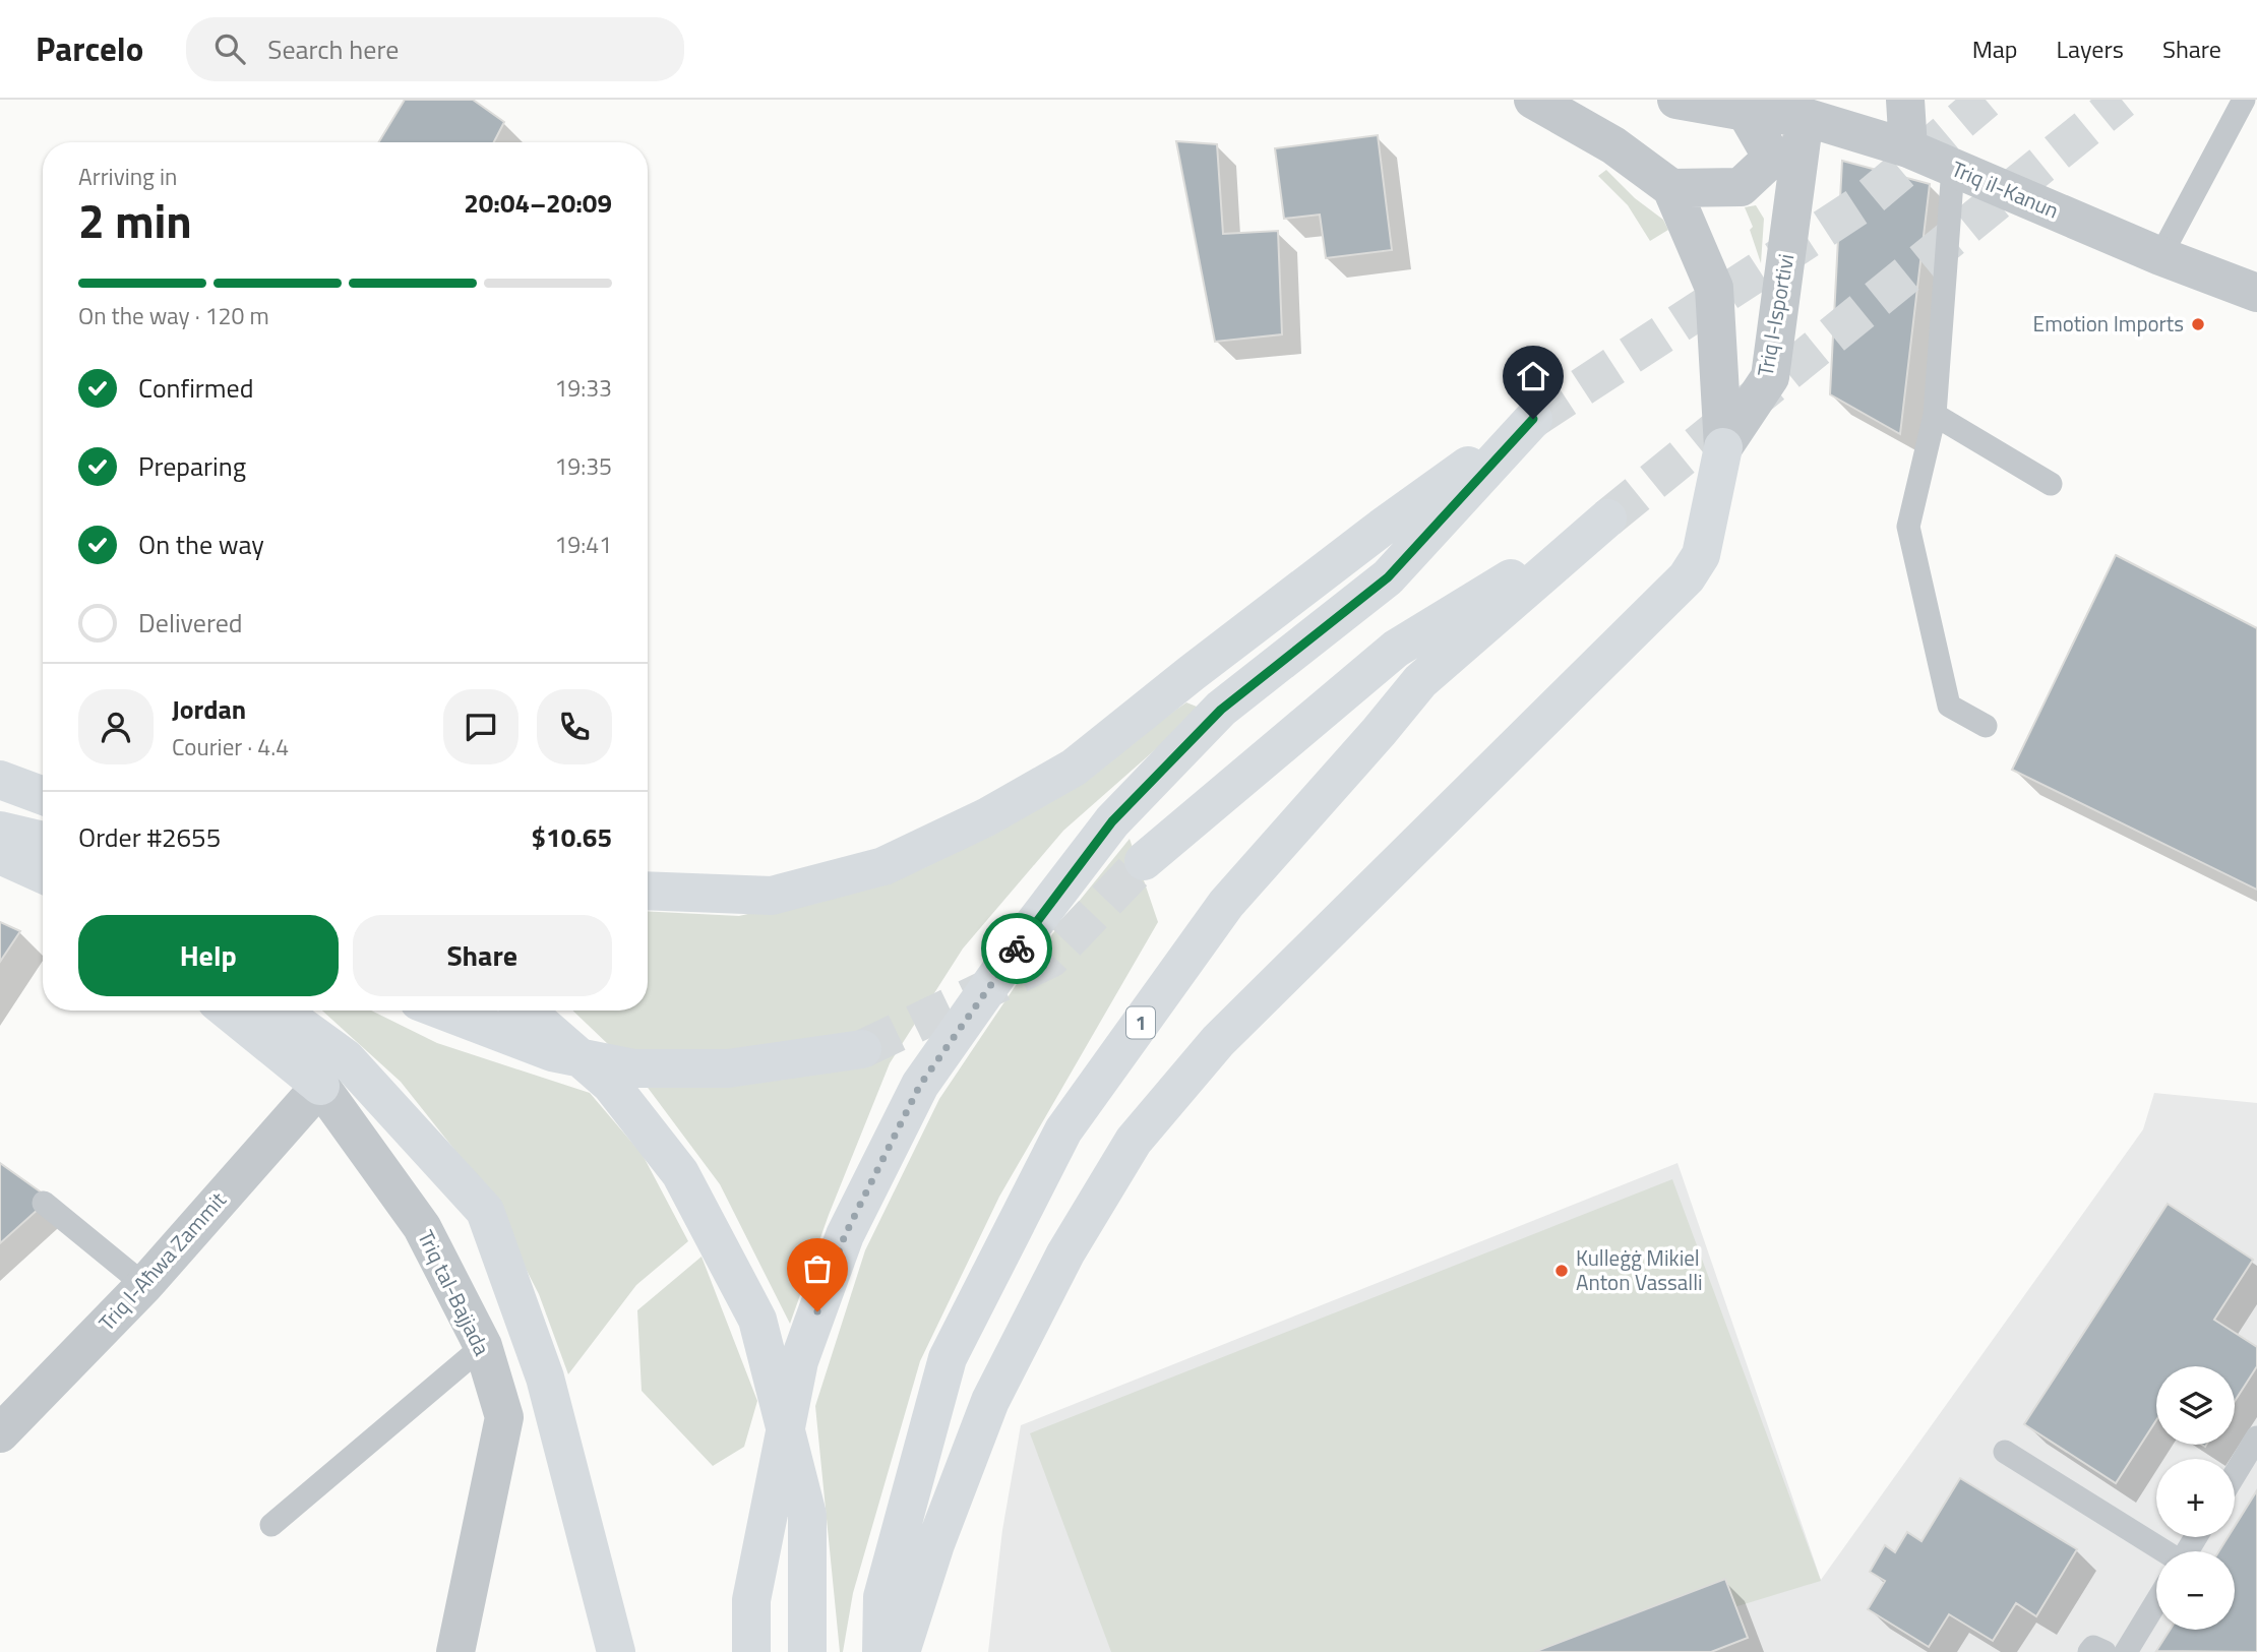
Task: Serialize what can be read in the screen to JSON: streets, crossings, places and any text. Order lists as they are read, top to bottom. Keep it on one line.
{"streets":{"highway":["1"],"street":["Triq il-Kanun","Triq l-Isportivi","Triq l-Aħwa Zammit","Triq tal-Bajjada"]},"crossings":[["Triq il-Kanun","Triq l-Isportivi"],["Triq l-Aħwa Zammit","Triq tal-Bajjada"]],"places":["Emotion Imports","Kulleġġ Mikiel Anton Vassalli"],"page":{"header":"Parcelo","search":"Search here","nav":["Map","Layers","Share"],"heading":["2 min","Arriving in","20:04–20:09"],"panel":["Jordan","Courier · 4.4","Order #2655","$10.65"],"bar":"On the way · 120 m","list":[["Confirmed","19:33"],["Preparing","19:35"],["On the way","19:41"],"Delivered"],"buttons":["Help","Share"],"map_buttons":["+","−"]}}
